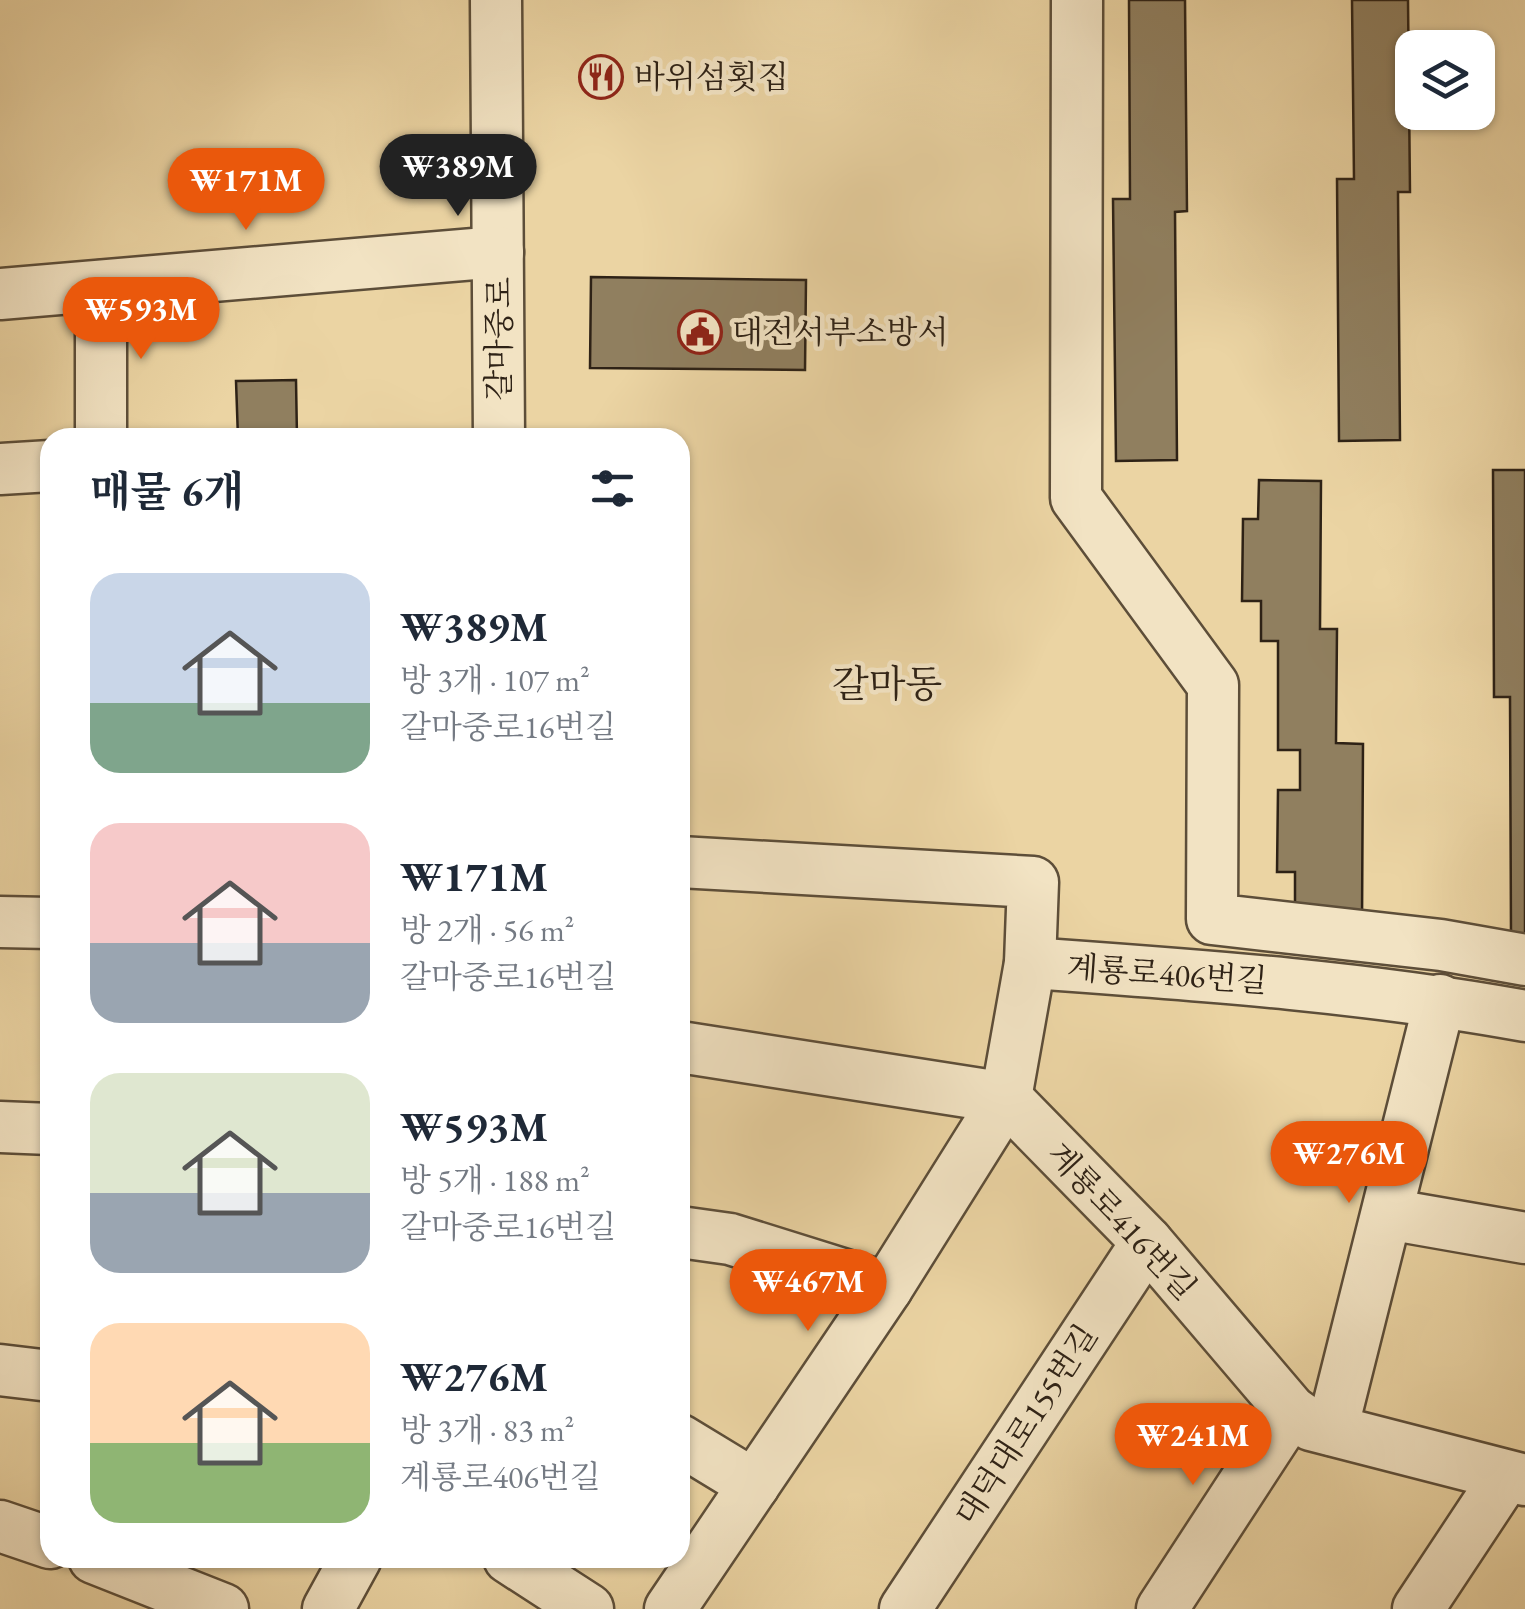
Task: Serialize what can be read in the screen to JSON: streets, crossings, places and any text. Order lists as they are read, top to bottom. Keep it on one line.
{"streets":{"street":["갈마중로","계룡로406번길","계룡로416번길","대덕대로155번길"]},"crossings":[["계룡로406번길","계룡로416번길"],["계룡로416번길","대덕대로155번길"]],"districts":["갈마동"],"places":{"restaurant":["바위섬횟집"],"public building":["대전서부소방서"]},"page":{"price":["₩389M","₩171M","₩593M","₩276M","₩467M","₩241M"],"heading":"매물 6개","list":[{"name":"₩389M","note":"방 3개 · 107 m² · 갈마중로16번길"},{"name":"₩171M","note":"방 2개 · 56 m² · 갈마중로16번길"},{"name":"₩593M","note":"방 5개 · 188 m² · 갈마중로16번길"},{"name":"₩276M","note":"방 3개 · 83 m² · 계룡로406번길"}]}}
